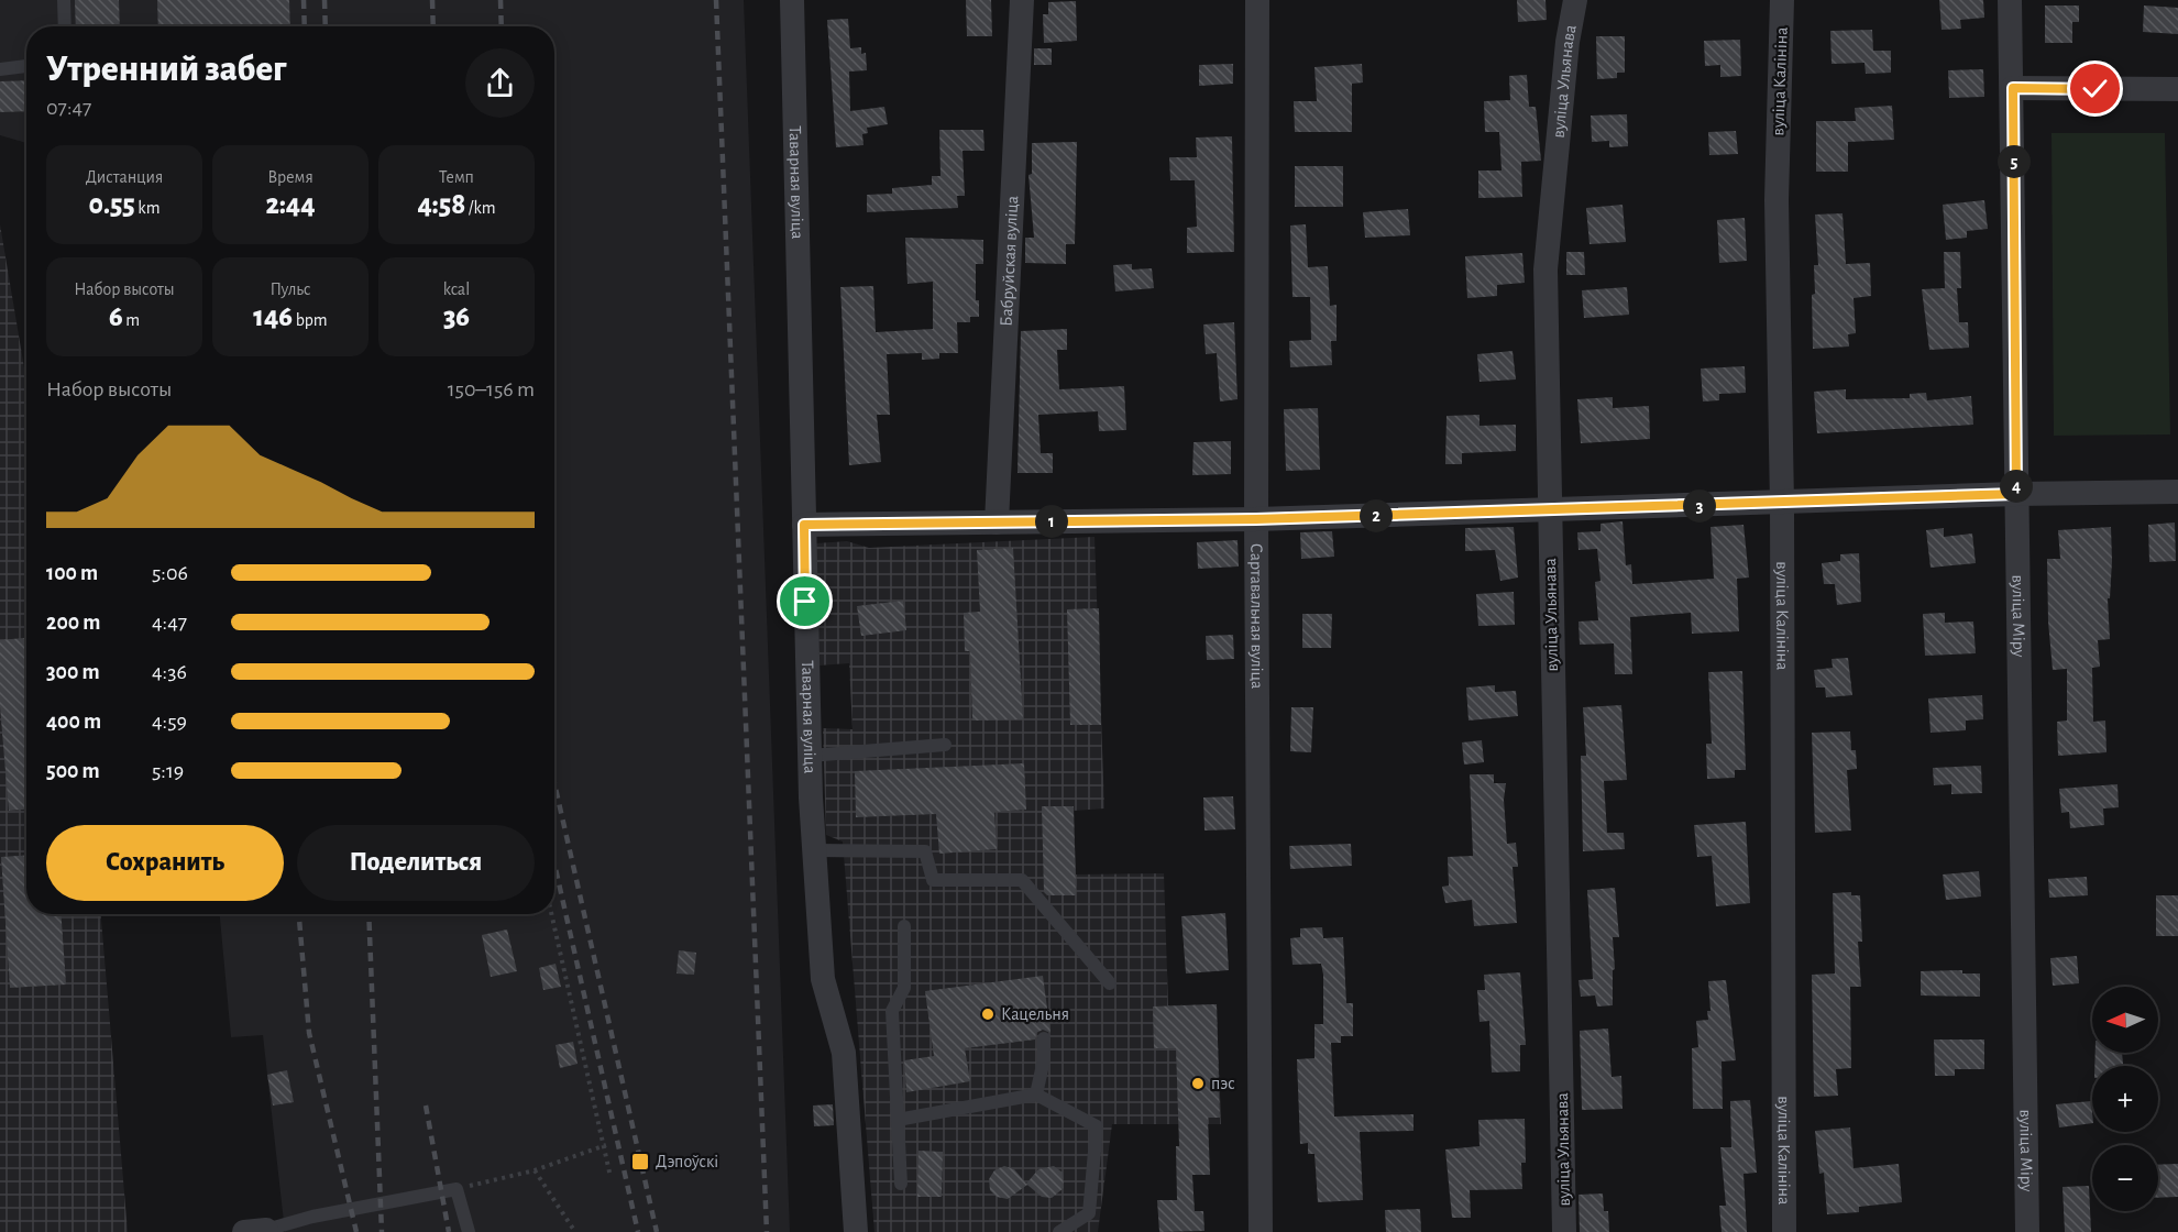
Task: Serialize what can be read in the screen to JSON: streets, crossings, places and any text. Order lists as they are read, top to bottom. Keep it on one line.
{"streets":{"street":["вуліца Ульянава","вуліца Калініна","Таварная вуліца","Бабруйская вуліца","Сартавальная вуліца","вуліца Міру"]},"places":{"other":["Кацельня","пэс"],"transit":["Дэпоўскі"]},"north":"left","page":{"heading":["Утренний забег","07:47"],"stats":[["Дистанция","0.55 km"],["Время","2:44"],["Темп","4:58 /km"],["Набор высоты","6 m"],["Пульс","146 bpm"],["kcal","36"]],"pins":["5","4","3","2","1"],"chart":["Набор высоты","150–156 m"],"list":[{"name":"100 m","note":"5:06"},{"name":"200 m","note":"4:47"},{"name":"300 m","note":"4:36"},{"name":"400 m","note":"4:59"},{"name":"500 m","note":"5:19"}],"buttons":["Сохранить","Поделиться"],"map_buttons":["+","−"]}}
